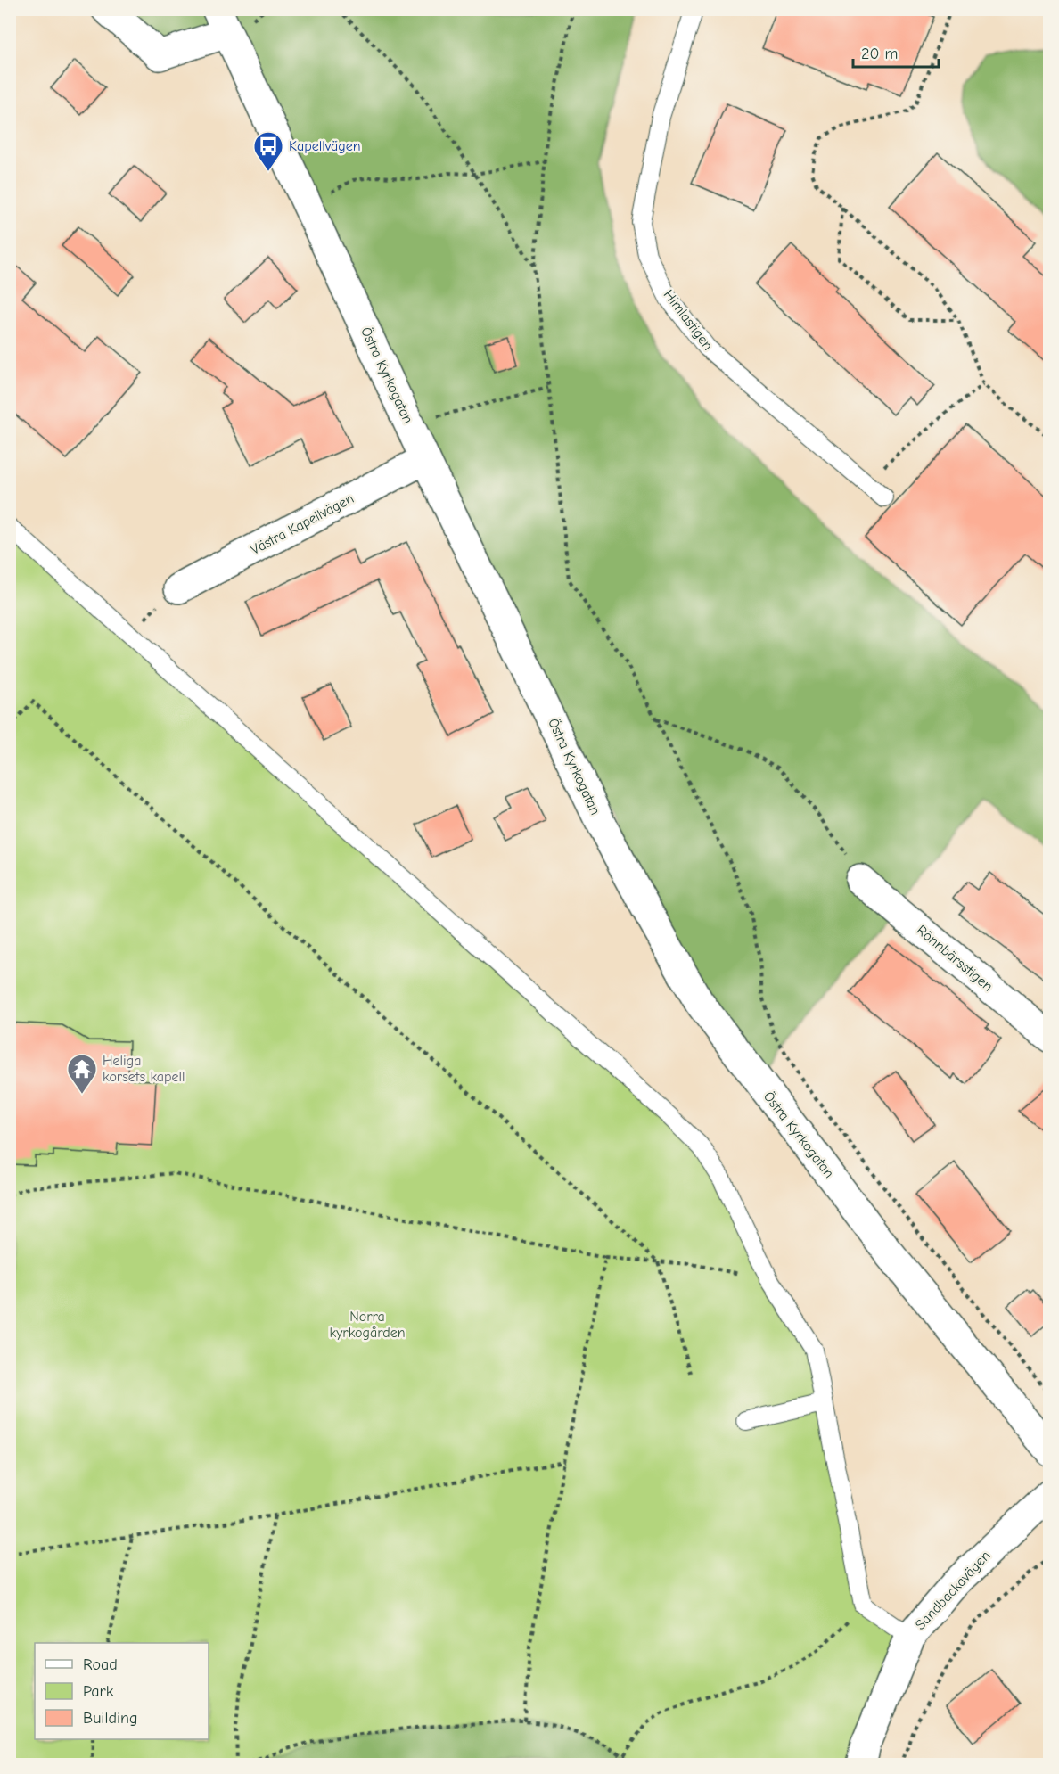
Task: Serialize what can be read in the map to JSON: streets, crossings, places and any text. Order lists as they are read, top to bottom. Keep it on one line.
{"streets":{"street":["Östra Kyrkogatan","Västra Kapellvägen","Rönnbärsstigen","Sandbackavägen"],"lane":["Himlastigen"]},"crossings":[["Östra Kyrkogatan","Västra Kapellvägen"]],"parks":["Norra kyrkogården"],"places":{"bus stop":["Kapellvägen"],"temple":["Heliga korsets kapell"]},"legend":["Road","Park","Building"],"scale_bar":"20 m"}
